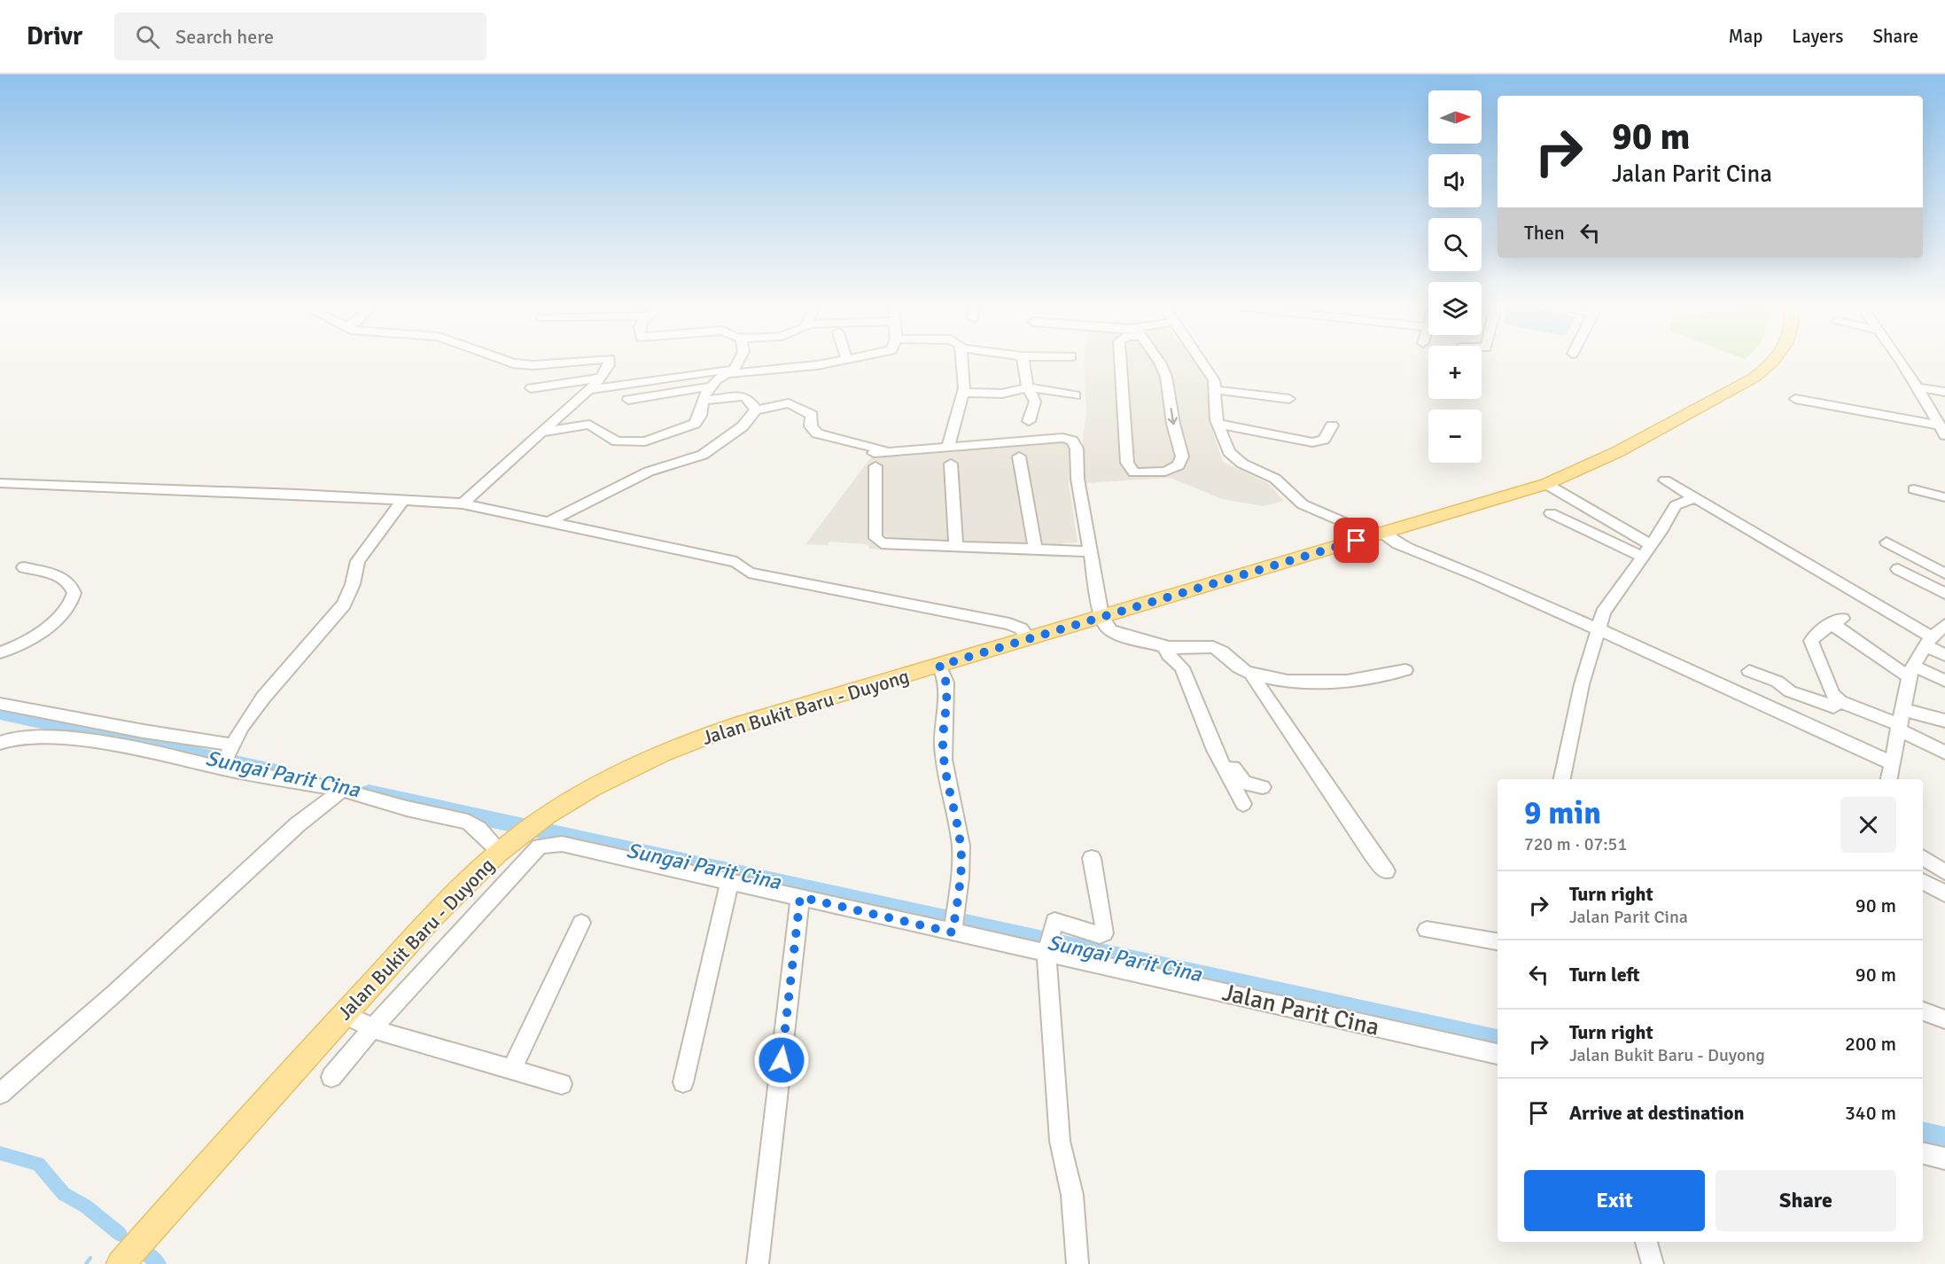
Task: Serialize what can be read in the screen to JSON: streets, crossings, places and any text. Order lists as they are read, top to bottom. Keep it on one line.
{"streets":{"main road":["Jalan Bukit Baru - Duyong"],"street":["Jalan Parit Cina"]},"water":["Sungai Parit Cina"],"north":"right","page":{"header":"Drivr","search":"Search here","nav":["Map","Layers","Share"],"map_buttons":["+","−"],"turn":["90 m","Jalan Parit Cina"],"then":"Then","heading":["9 min","720 m · 07:51"],"list":[{"name":"Turn right","note":"Jalan Parit Cina","value":"90 m"},{"name":"Turn left","value":"90 m"},{"name":"Turn right","note":"Jalan Bukit Baru - Duyong","value":"200 m"},{"name":"Arrive at destination","value":"340 m"}],"buttons":["Exit","Share"]}}
